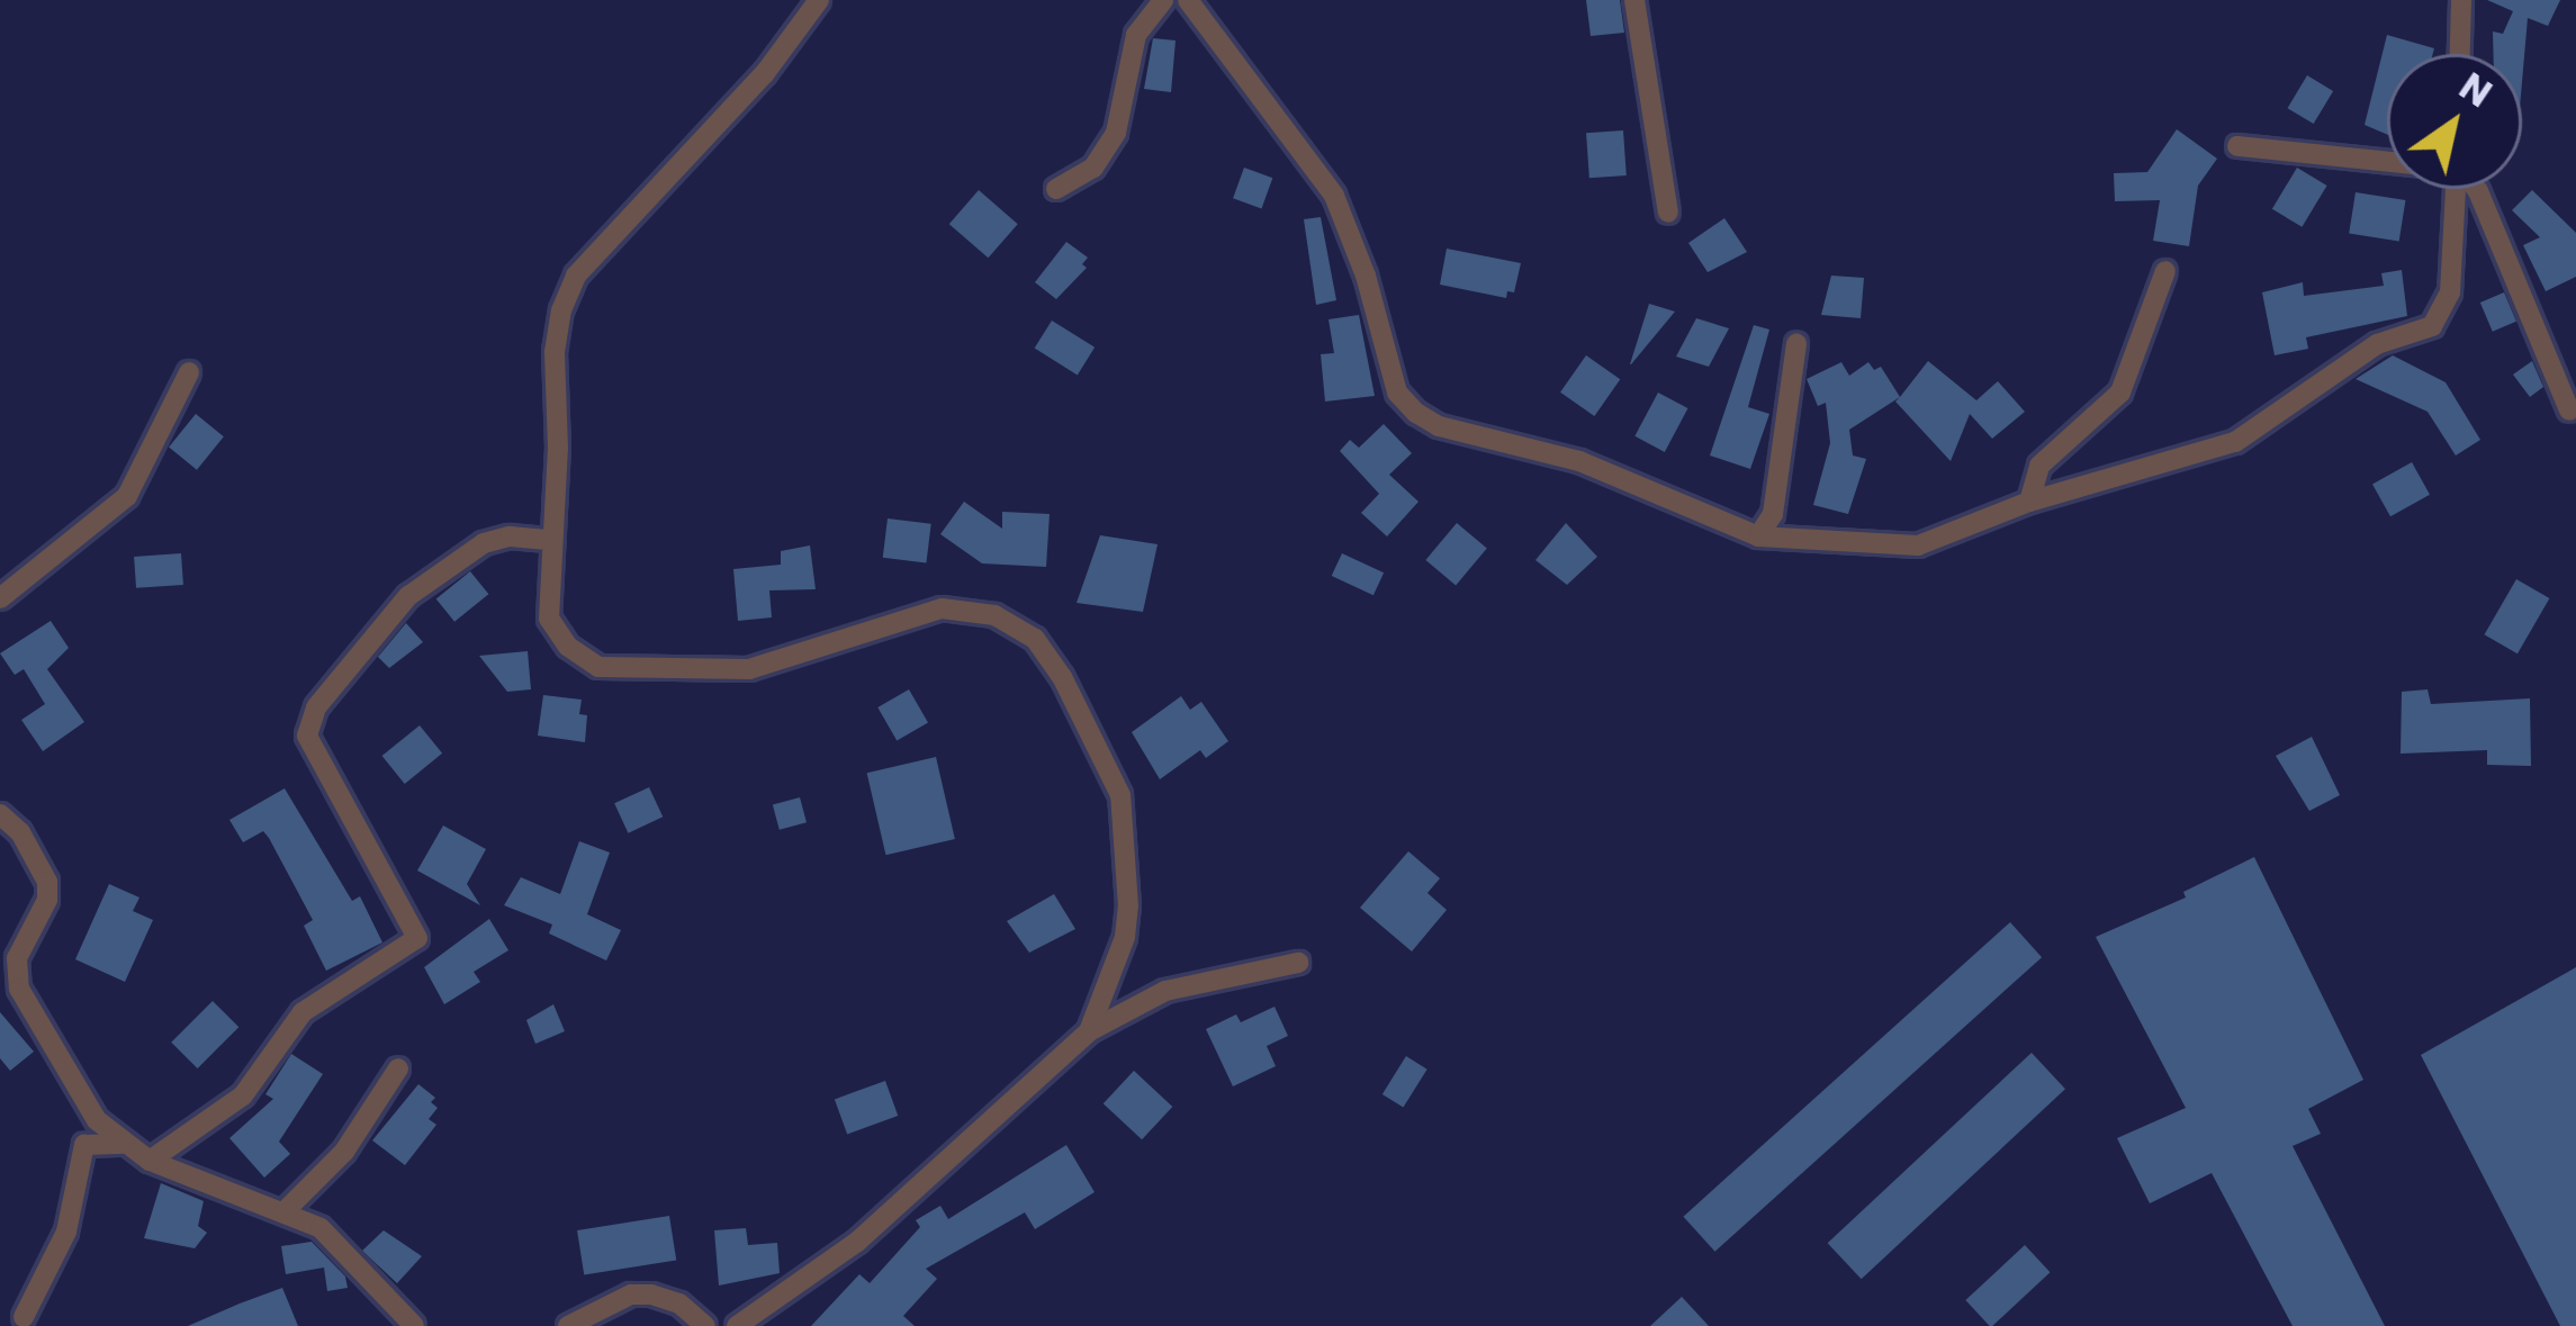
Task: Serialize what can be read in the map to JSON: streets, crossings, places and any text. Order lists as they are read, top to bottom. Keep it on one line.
{"north":"top right"}
